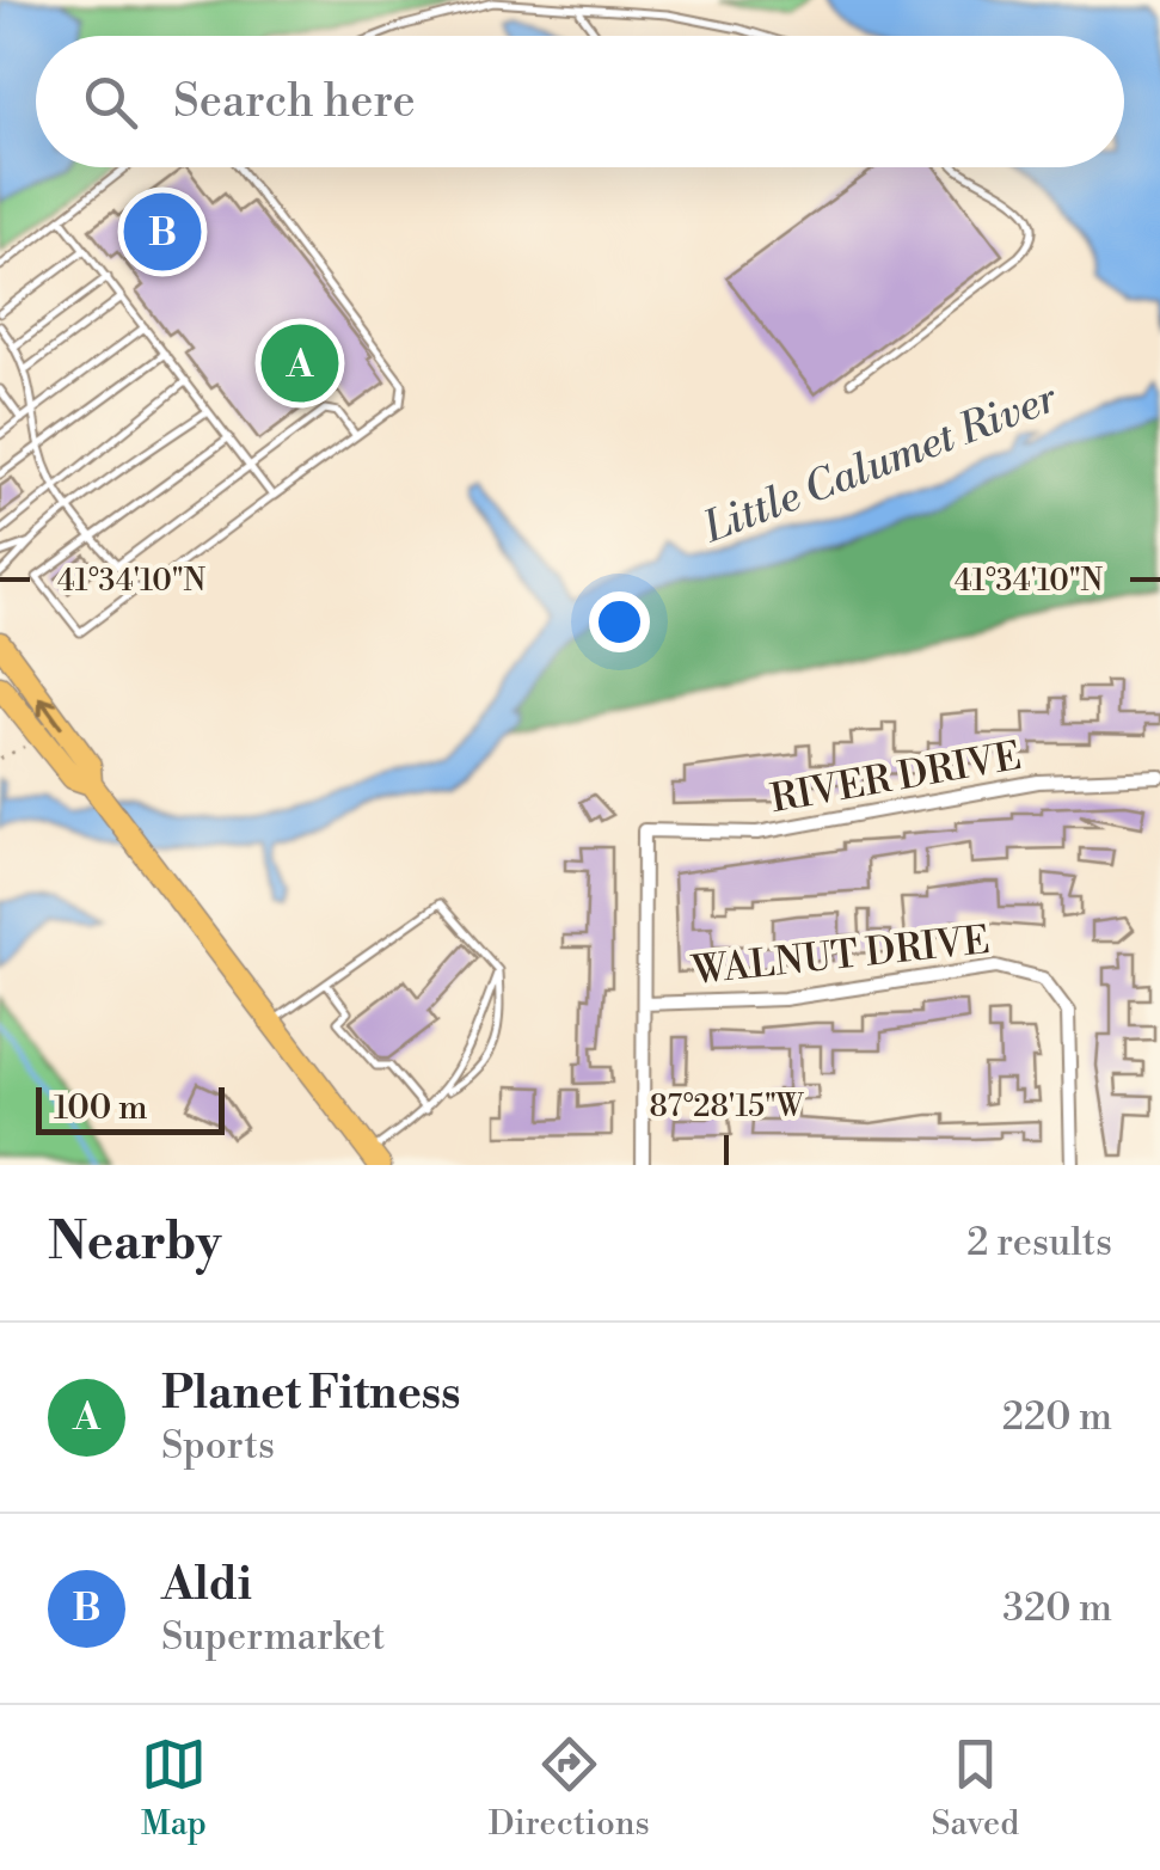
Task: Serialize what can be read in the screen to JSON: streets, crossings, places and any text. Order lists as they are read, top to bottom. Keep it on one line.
{"streets":{"street":["RIVER DRIVE","WALNUT DRIVE"]},"crossings":[["RIVER DRIVE","WALNUT DRIVE"]],"water":["Little Calumet River"],"scale_bar":"100 m","page":{"search":"Search here","pins":["B","A"],"scale":"100 m","heading":["Nearby","2 results"],"list":[{"mark":"A","name":"Planet Fitness","note":"Sports","value":"220 m"},{"mark":"B","name":"Aldi","note":"Supermarket","value":"320 m"}],"nav":["Map","Directions","Saved"]},"coordinates":["41°34'10\"N","87°28'15\"W"]}
